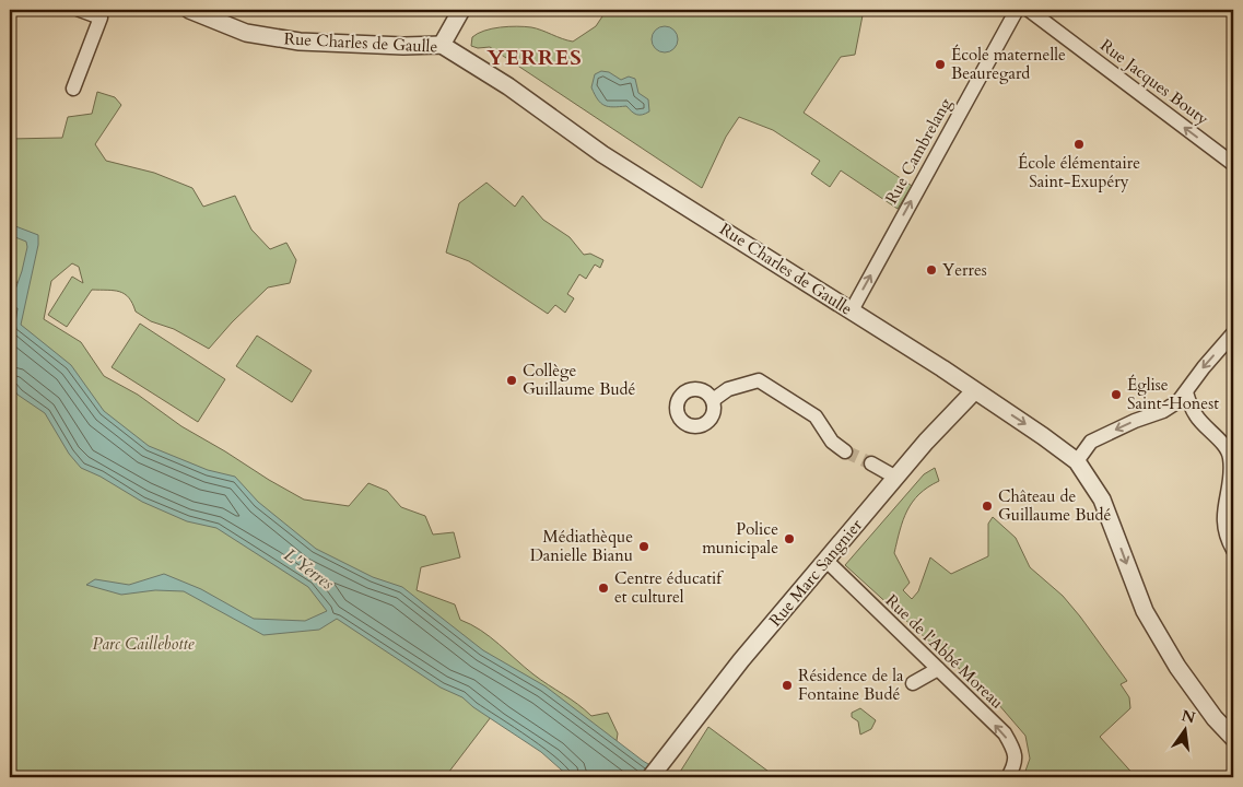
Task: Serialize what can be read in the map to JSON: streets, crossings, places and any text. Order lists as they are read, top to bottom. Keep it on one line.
{"streets":{"street":["Rue Charles de Gaulle","Rue Jacques Bouty","Rue Cambrelang","Rue Marc Sangnier","Rue de l'Abbé Moreau"]},"crossings":[["Rue Charles de Gaulle","Rue Cambrelang"],["Rue Charles de Gaulle","Rue Marc Sangnier"],["Rue Marc Sangnier","Rue de l'Abbé Moreau"]],"one_way":["Rue Jacques Bouty","Rue Cambrelang","Rue de l'Abbé Moreau"],"districts":["YERRES"],"water":["L'Yerres"],"parks":["Parc Caillebotte"],"places":["École maternelle Beauregard","École élémentaire Saint-Exupéry","Yerres","Collège Guillaume Budé","Église Saint-Honest","Château de Guillaume Budé","Police municipale","Médiathèque Danielle Bianu","Centre éducatif et culturel","Résidence de la Fontaine Budé"],"north":"top"}
